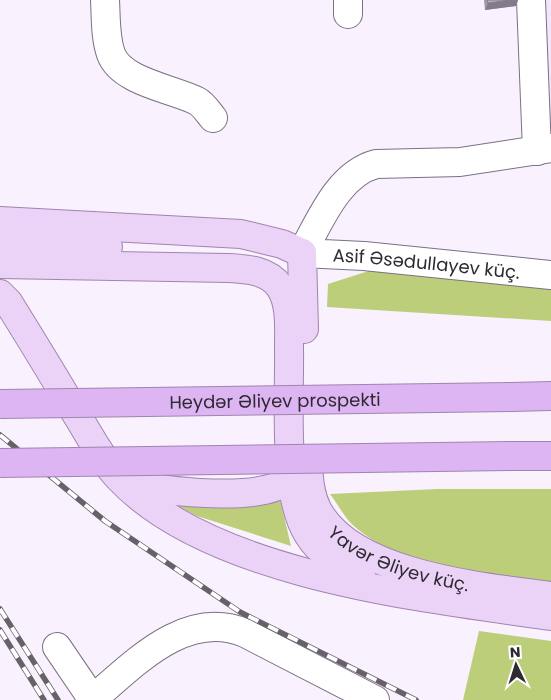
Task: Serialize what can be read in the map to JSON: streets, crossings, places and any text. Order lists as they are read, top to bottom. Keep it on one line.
{"streets":{"highway":["Heydər Əliyev prospekti"],"main road":["Yavər Əliyev küç."],"street":["Asif Əsədullayev küç."]},"crossings":[["Asif Əsədullayev küç.","Yavər Əliyev küç."]],"north":"top"}
